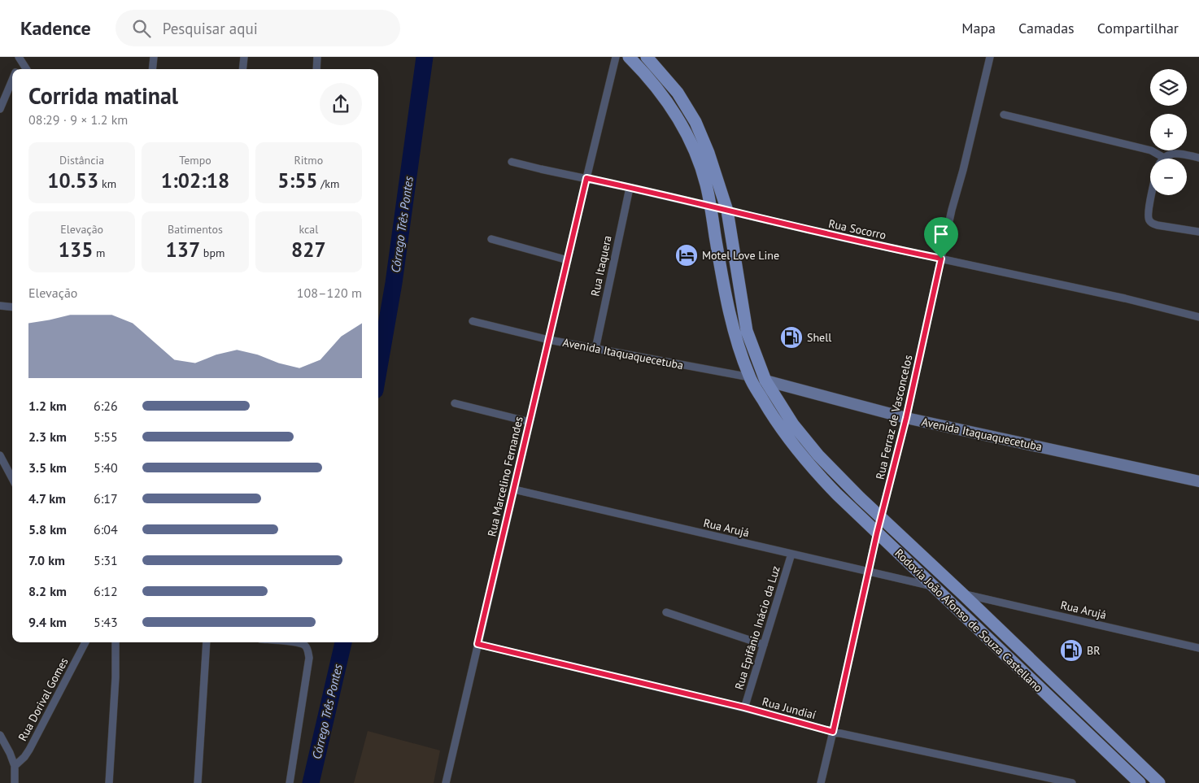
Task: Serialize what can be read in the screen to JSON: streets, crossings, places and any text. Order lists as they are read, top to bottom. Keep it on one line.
{"streets":{"main road":["Rodovia João Afonso de Souza Castellano"],"street":["Rua Socorro","Rua Itaquera","Avenida Itaquaquecetuba","Rua Ferraz de Vasconcelos","Rua Marcelino Fernandes","Rua Arujá","Rua Epifânio Inácio da Luz","Rua Dorival Gomes","Rua Jundiaí"]},"crossings":[["Rua Socorro","Rua Itaquera"],["Rua Socorro","Rua Ferraz de Vasconcelos"],["Rua Socorro","Rua Marcelino Fernandes"],["Rua Socorro","Rodovia João Afonso de Souza Castellano"],["Rua Itaquera","Avenida Itaquaquecetuba"],["Avenida Itaquaquecetuba","Rua Ferraz de Vasconcelos"],["Avenida Itaquaquecetuba","Rua Marcelino Fernandes"],["Avenida Itaquaquecetuba","Rodovia João Afonso de Souza Castellano"],["Rua Ferraz de Vasconcelos","Rua Arujá"],["Rua Ferraz de Vasconcelos","Rodovia João Afonso de Souza Castellano"],["Rua Ferraz de Vasconcelos","Rua Jundiaí"],["Rua Marcelino Fernandes","Rua Arujá"],["Rua Marcelino Fernandes","Rua Jundiaí"],["Rua Arujá","Rodovia João Afonso de Souza Castellano"],["Rua Arujá","Rua Epifânio Inácio da Luz"],["Rua Epifânio Inácio da Luz","Rua Jundiaí"]],"water":["Córrego Três Pontes"],"places":{"hotel":["Motel Love Line"],"fuel station":["Shell","BR"]},"page":{"header":"Kadence","search":"Pesquisar aqui","nav":["Mapa","Camadas","Compartilhar"],"map_buttons":["+","−"],"heading":["Corrida matinal","08:29 · 9 × 1.2 km"],"stats":[["Distância","10.53 km"],["Tempo","1:02:18"],["Ritmo","5:55 /km"],["Elevação","135 m"],["Batimentos","137 bpm"],["kcal","827"]],"chart":["Elevação","108–120 m"],"list":[{"name":"1.2 km","note":"6:26"},{"name":"2.3 km","note":"5:55"},{"name":"3.5 km","note":"5:40"},{"name":"4.7 km","note":"6:17"},{"name":"5.8 km","note":"6:04"},{"name":"7.0 km","note":"5:31"},{"name":"8.2 km","note":"6:12"},{"name":"9.4 km","note":"5:43"}]}}
